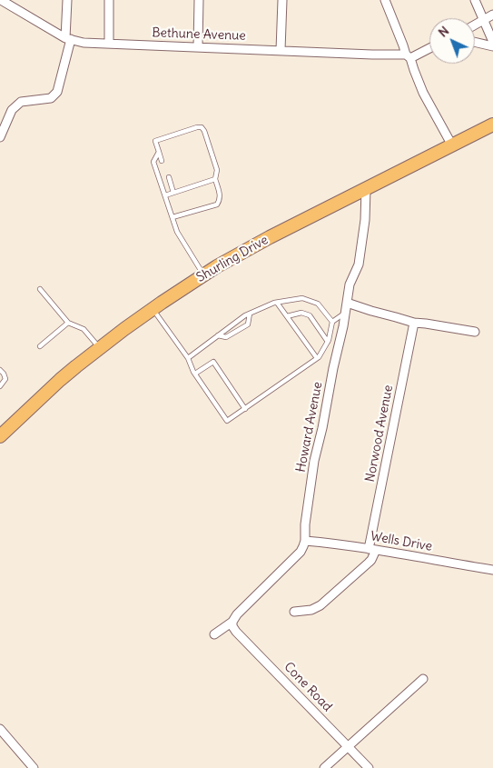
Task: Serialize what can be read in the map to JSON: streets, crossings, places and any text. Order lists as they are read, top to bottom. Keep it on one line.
{"streets":{"main road":["Shurling Drive"],"street":["Bethune Avenue","Howard Avenue","Norwood Avenue","Wells Drive","Cone Road"]},"crossings":[["Shurling Drive","Howard Avenue"],["Howard Avenue","Wells Drive"],["Norwood Avenue","Wells Drive"]],"north":"top left"}
